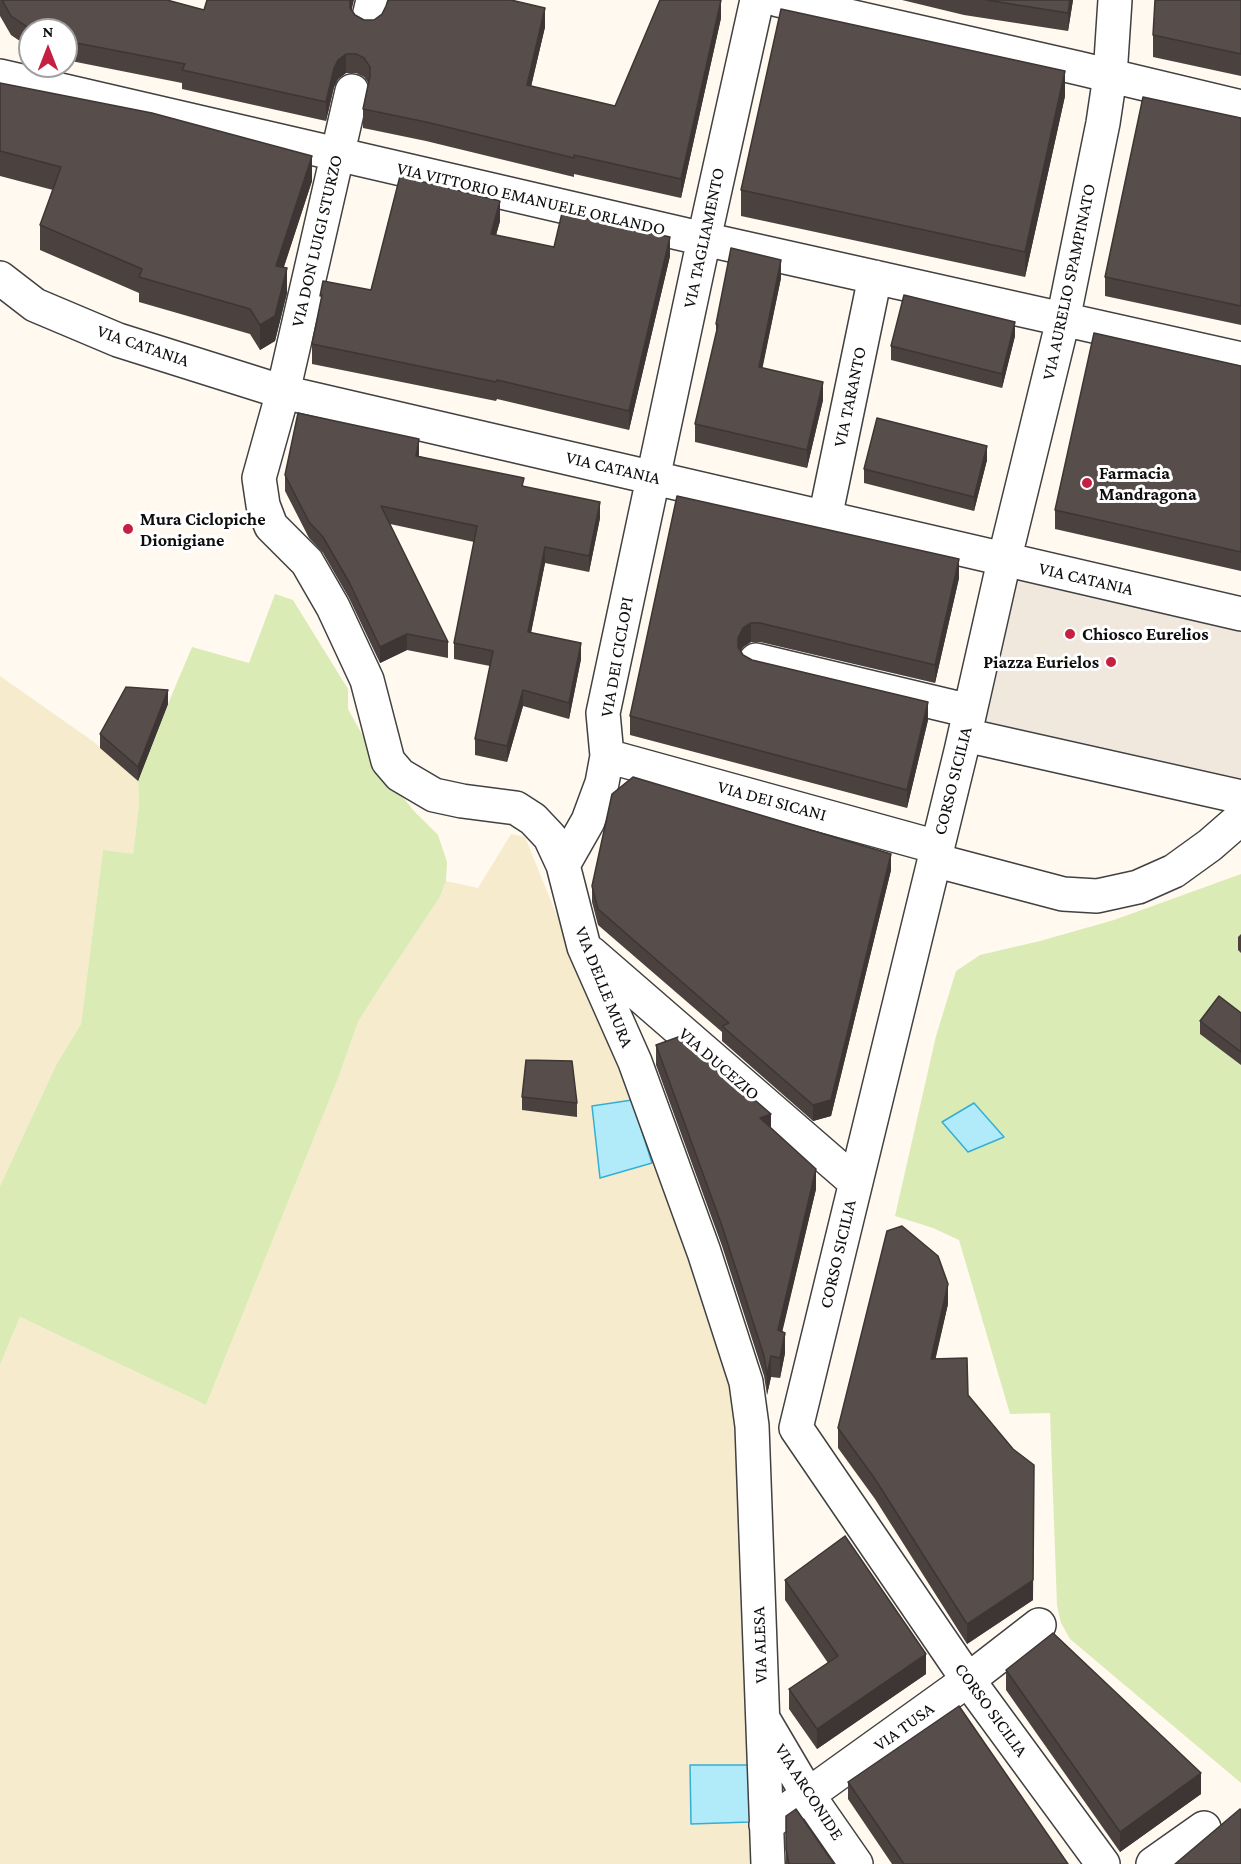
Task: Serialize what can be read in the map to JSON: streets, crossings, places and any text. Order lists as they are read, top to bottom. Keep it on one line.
{"streets":{"street":["VIA VITTORIO EMANUELE ORLANDO","VIA TAGLIAMENTO","VIA DON LUIGI STURZO","VIA AURELIO SPAMPINATO","VIA CATANIA","VIA TARANTO","VIA DEI CICLOPI","CORSO SICILIA","VIA DEI SICANI","VIA DELLE MURA","VIA DUCEZIO","VIA ALESA","VIA TUSA","VIA ARCONIDE"]},"crossings":[["VIA VITTORIO EMANUELE ORLANDO","VIA TAGLIAMENTO"],["VIA VITTORIO EMANUELE ORLANDO","VIA DON LUIGI STURZO"],["VIA VITTORIO EMANUELE ORLANDO","VIA AURELIO SPAMPINATO"],["VIA VITTORIO EMANUELE ORLANDO","VIA TARANTO"],["VIA TAGLIAMENTO","VIA CATANIA"],["VIA TAGLIAMENTO","VIA DEI CICLOPI"],["VIA DON LUIGI STURZO","VIA CATANIA"],["VIA DON LUIGI STURZO","VIA DELLE MURA"],["VIA AURELIO SPAMPINATO","VIA CATANIA"],["VIA AURELIO SPAMPINATO","CORSO SICILIA"],["VIA CATANIA","VIA TARANTO"],["VIA CATANIA","VIA DEI CICLOPI"],["VIA CATANIA","CORSO SICILIA"],["VIA CATANIA","VIA DELLE MURA"],["VIA DEI CICLOPI","VIA DEI SICANI"],["VIA DEI CICLOPI","VIA DELLE MURA"],["CORSO SICILIA","VIA DEI SICANI"],["CORSO SICILIA","VIA DUCEZIO"],["CORSO SICILIA","VIA TUSA"],["VIA DELLE MURA","VIA DUCEZIO"],["VIA DELLE MURA","VIA ALESA"],["VIA ALESA","VIA TUSA"],["VIA ALESA","VIA ARCONIDE"],["VIA TUSA","VIA ARCONIDE"]],"places":["Farmacia Mandragona","Mura Ciclopiche Dionigiane","Chiosco Eurelios","Piazza Eurielos"],"north":"top"}
